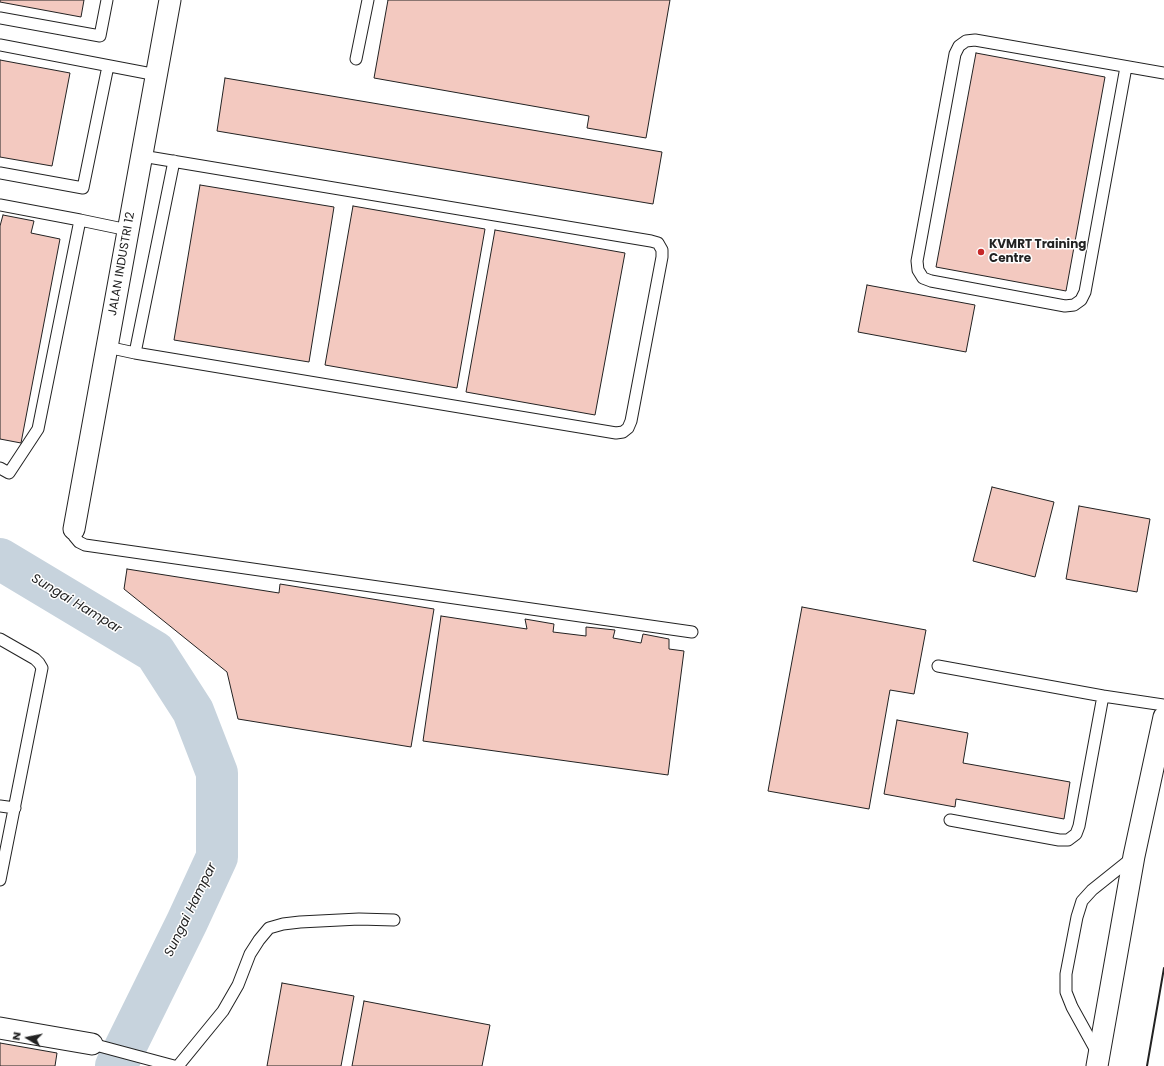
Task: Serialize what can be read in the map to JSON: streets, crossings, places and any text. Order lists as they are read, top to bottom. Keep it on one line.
{"streets":{"street":["JALAN INDUSTRI 12"]},"water":["Sungai Hampar"],"places":["KVMRT Training Centre"],"north":"left"}
